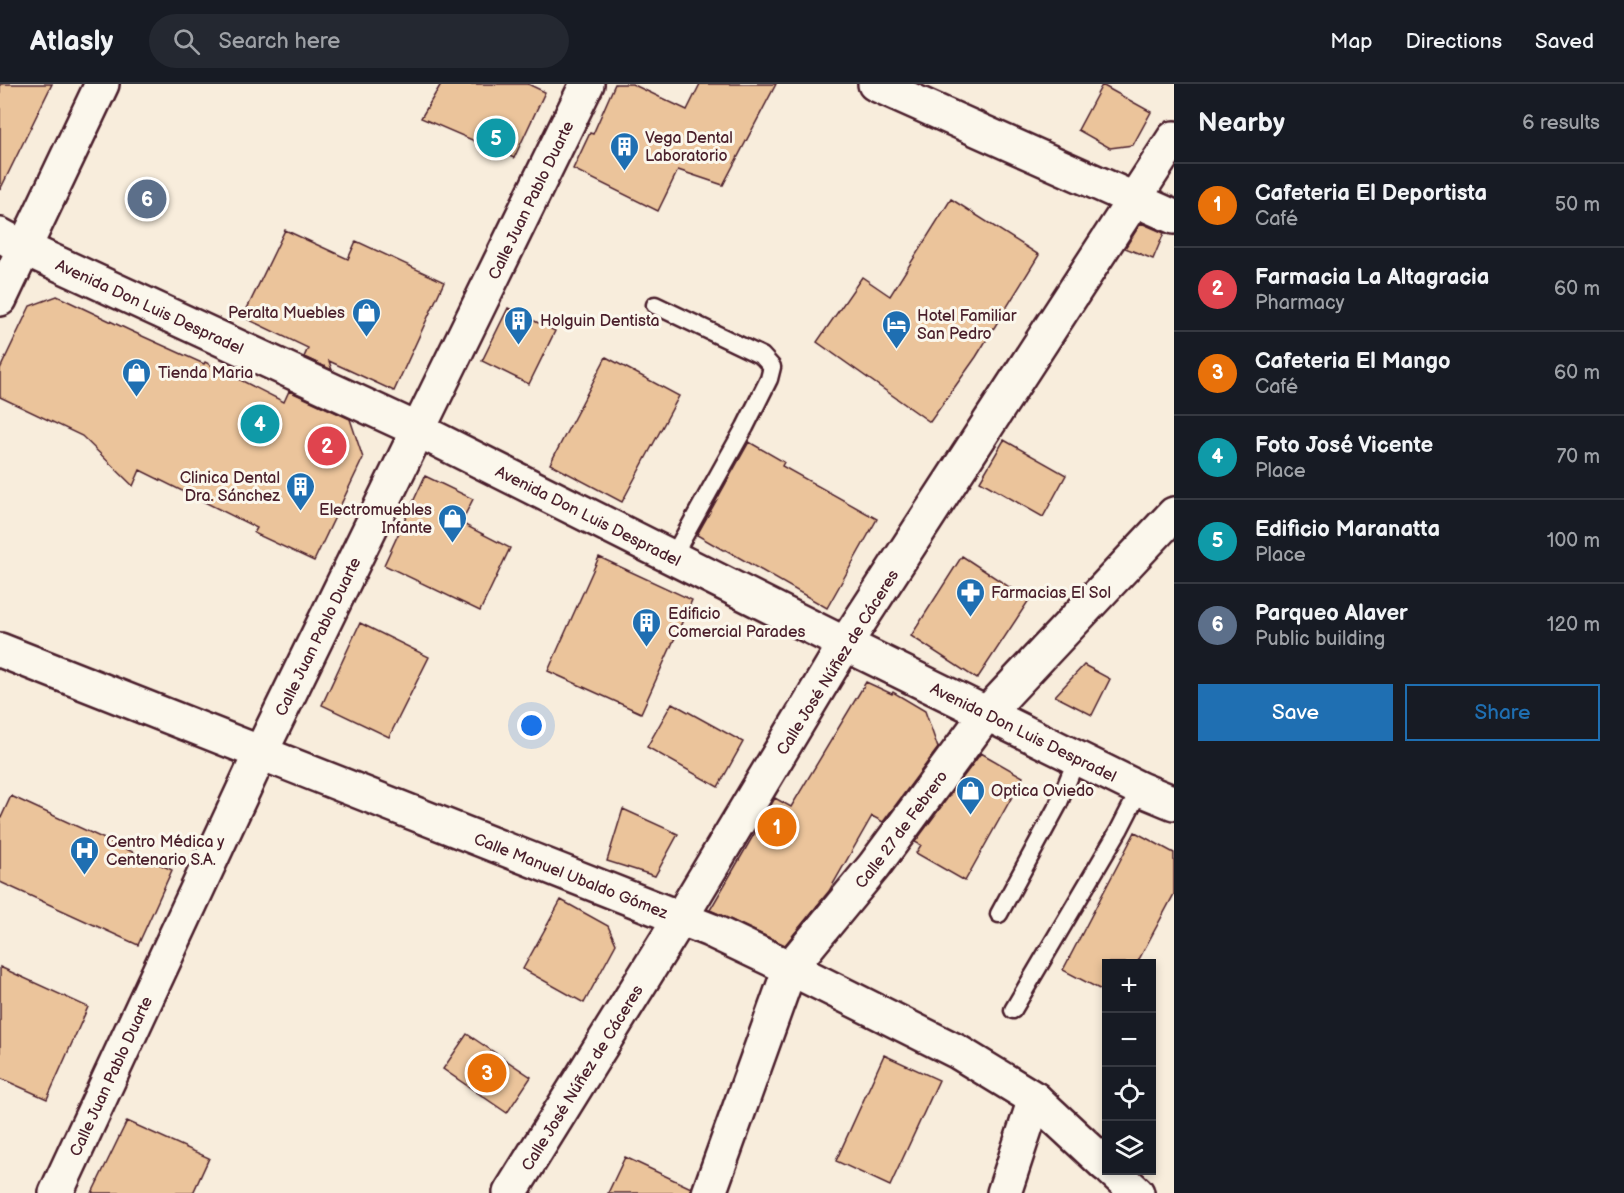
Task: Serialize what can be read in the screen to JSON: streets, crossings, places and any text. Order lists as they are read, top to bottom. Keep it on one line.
{"streets":{"street":["Calle Juan Pablo Duarte","Avenida Don Luis Despradel","Calle José Núñez de Cáceres","Calle 27 de Febrero","Calle Manuel Ubaldo Gómez"]},"crossings":[["Calle Juan Pablo Duarte","Avenida Don Luis Despradel"],["Calle Juan Pablo Duarte","Calle Manuel Ubaldo Gómez"],["Avenida Don Luis Despradel","Calle José Núñez de Cáceres"],["Avenida Don Luis Despradel","Calle 27 de Febrero"],["Calle José Núñez de Cáceres","Calle Manuel Ubaldo Gómez"],["Calle 27 de Febrero","Calle Manuel Ubaldo Gómez"]],"places":{"building":["Vega Dental Laboratorio","Holguin Dentista","Clinica Dental Dra. Sánchez","Edificio Comercial Parades"],"shop":["Peralta Muebles","Tienda Maria","Electromuebles Infante","Optica Oviedo"],"hotel":["Hotel Familiar San Pedro"],"pharmacy":["Farmacias El Sol"],"hospital":["Centro Médica y Centenario S.A."]},"page":{"header":"Atlasly","search":"Search here","nav":["Map","Directions","Saved"],"heading":["Nearby","6 results"],"pins":["5","6","4","2","1","3"],"list":[{"mark":"1","name":"Cafeteria El Deportista","note":"Café","value":"50 m"},{"mark":"2","name":"Farmacia La Altagracia","note":"Pharmacy","value":"60 m"},{"mark":"3","name":"Cafeteria El Mango","note":"Café","value":"60 m"},{"mark":"4","name":"Foto José Vicente","note":"Place","value":"70 m"},{"mark":"5","name":"Edificio Maranatta","note":"Place","value":"100 m"},{"mark":"6","name":"Parqueo Alaver","note":"Public building","value":"120 m"}],"buttons":["Save","Share"],"map_buttons":["+","−"]}}
